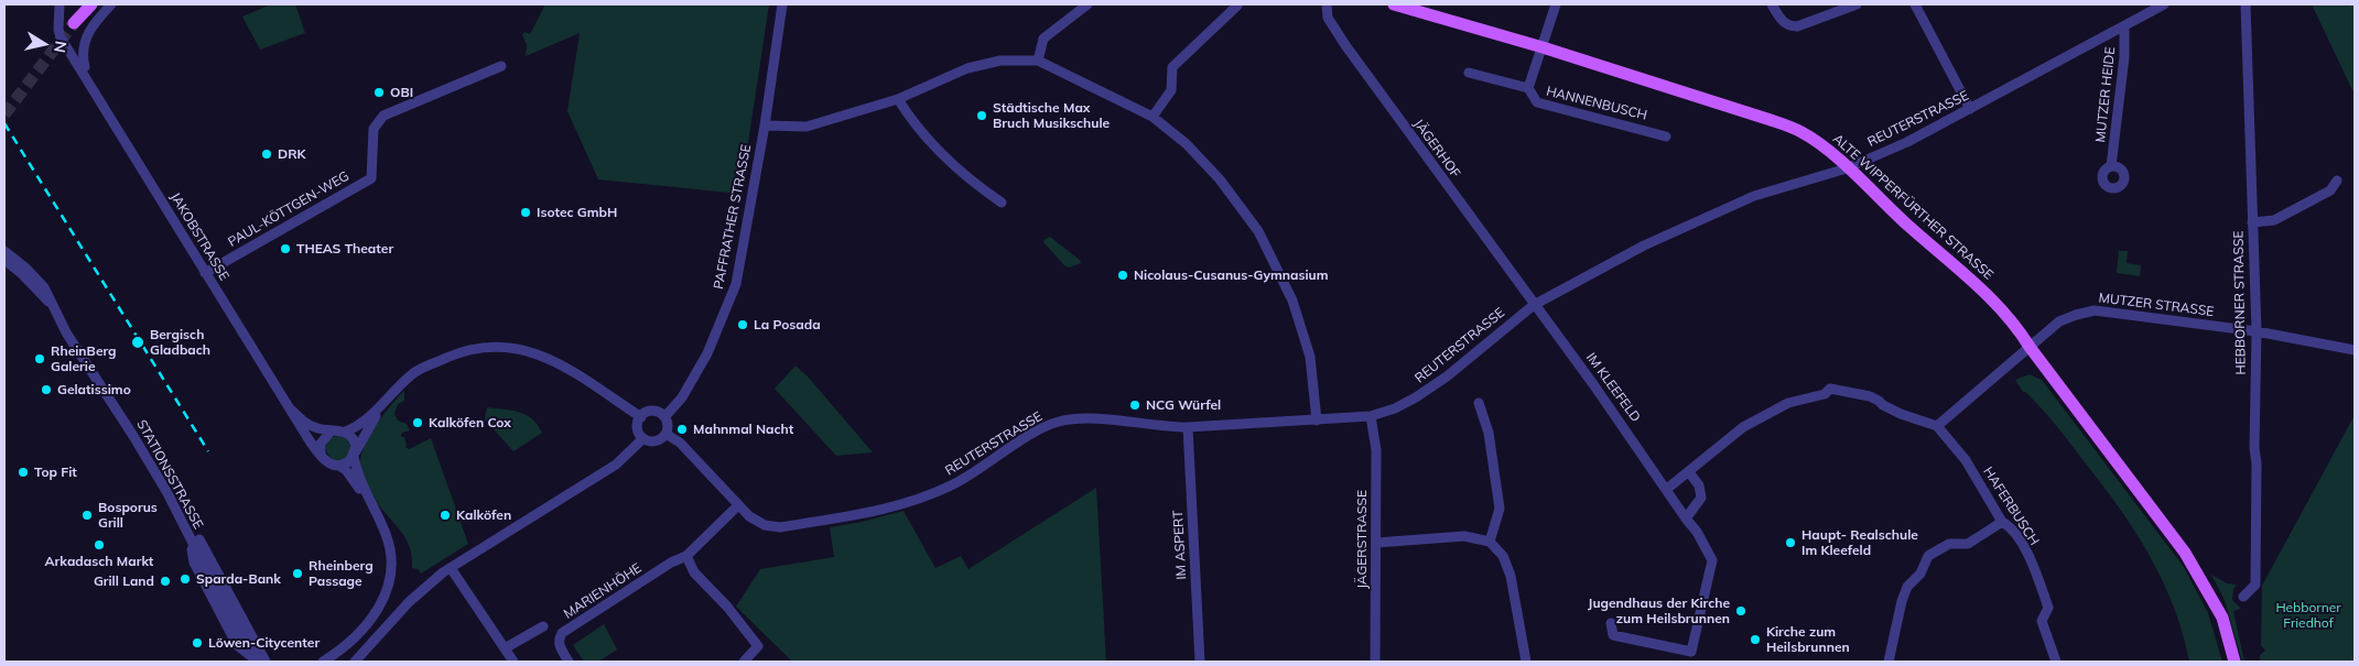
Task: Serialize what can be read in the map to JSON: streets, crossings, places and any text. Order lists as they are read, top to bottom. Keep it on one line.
{"streets":{"main road":["ALTE WIPPERFÜRTHER STRASSE"],"street":["MUTZER HEIDE","HANNENBUSCH","REUTERSTRASSE","JÄGERHOF","PAUL-KÖTTGEN-WEG","PAFFRATHER STRASSE","JAKOBSTRASSE","HEBBORNER STRASSE","MUTZER STRASSE","IM KLEEFELD","STATIONSSTRASSE","HAFERBUSCH","JÄGERSTRASSE","IM ASPERT","MARIENHÖHE"]},"crossings":[["MUTZER HEIDE","REUTERSTRASSE"],["HANNENBUSCH","ALTE WIPPERFÜRTHER STRASSE"],["REUTERSTRASSE","JÄGERHOF"],["REUTERSTRASSE","ALTE WIPPERFÜRTHER STRASSE"],["REUTERSTRASSE","PAFFRATHER STRASSE"],["REUTERSTRASSE","IM KLEEFELD"],["REUTERSTRASSE","JÄGERSTRASSE"],["REUTERSTRASSE","IM ASPERT"],["REUTERSTRASSE","MARIENHÖHE"],["JÄGERHOF","IM KLEEFELD"],["ALTE WIPPERFÜRTHER STRASSE","MUTZER STRASSE"],["PAUL-KÖTTGEN-WEG","JAKOBSTRASSE"],["HEBBORNER STRASSE","MUTZER STRASSE"]],"parks":["Hebborner Friedhof"],"places":["OBI","Städtische Max Bruch Musikschule","DRK","Isotec GmbH","THEAS Theater","Nicolaus-Cusanus-Gymnasium","La Posada","Bergisch Gladbach","RheinBerg Galerie","Gelatissimo","NCG Würfel","Kalköfen Cox","Mahnmal Nacht","Top Fit","Bosporus Grill","Kalköfen","Haupt- Realschule Im Kleefeld","Arkadasch Markt","Rheinberg Passage","Sparda-Bank","Grill Land","Jugendhaus der Kirche zum Heilsbrunnen","Kirche zum Heilsbrunnen","Löwen-Citycenter"],"north":"right"}
